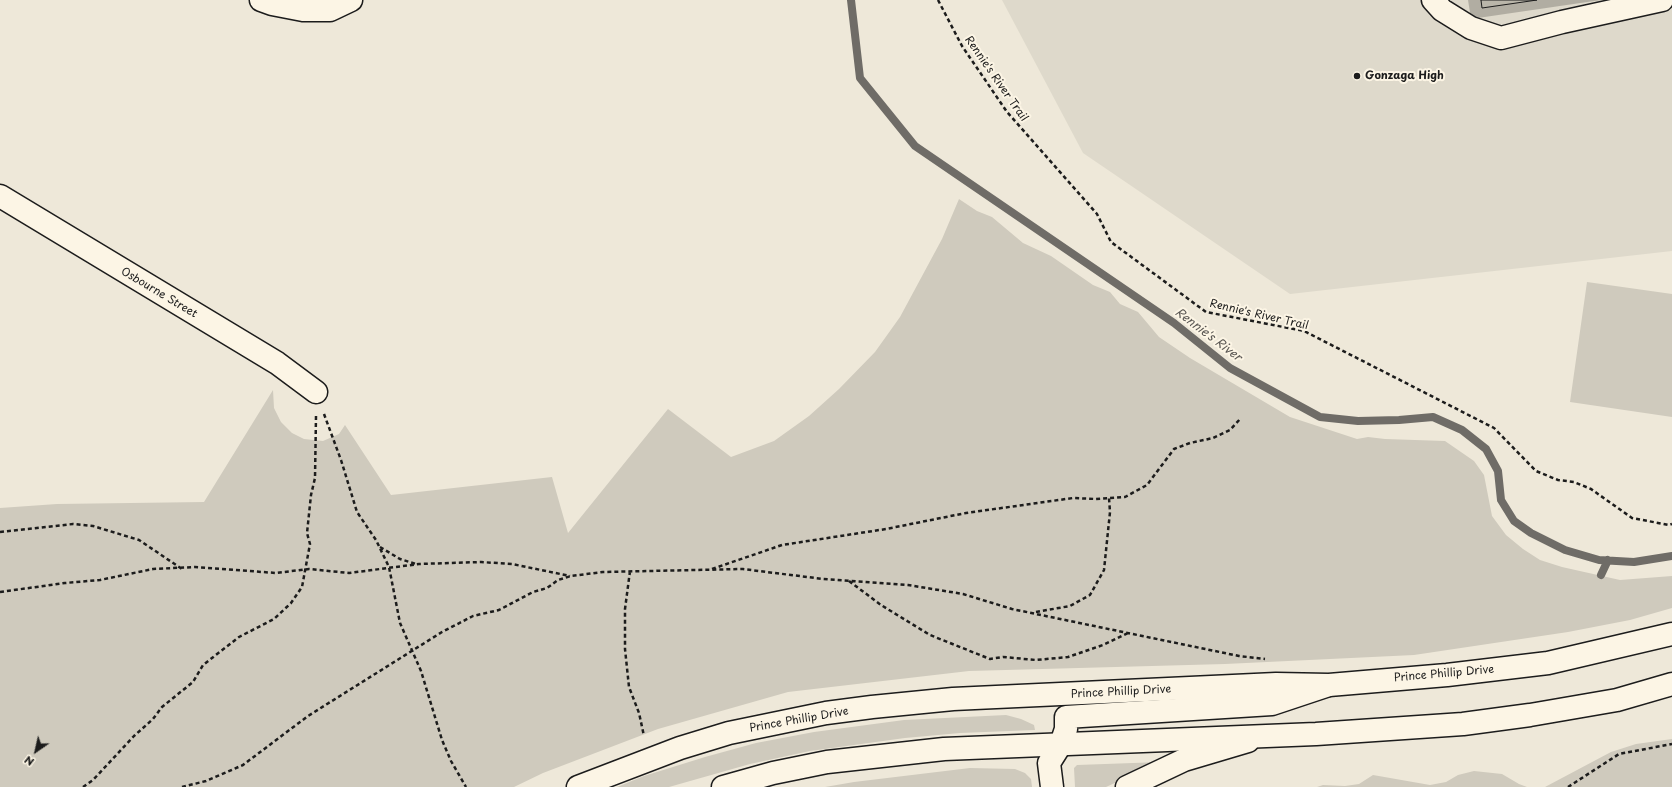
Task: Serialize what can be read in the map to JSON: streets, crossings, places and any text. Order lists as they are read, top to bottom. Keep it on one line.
{"streets":{"main road":["Osbourne Street","Prince Phillip Drive"],"path":["Rennie's River Trail"]},"water":["Rennie's River"],"places":["Gonzaga High"],"north":"bottom left"}
